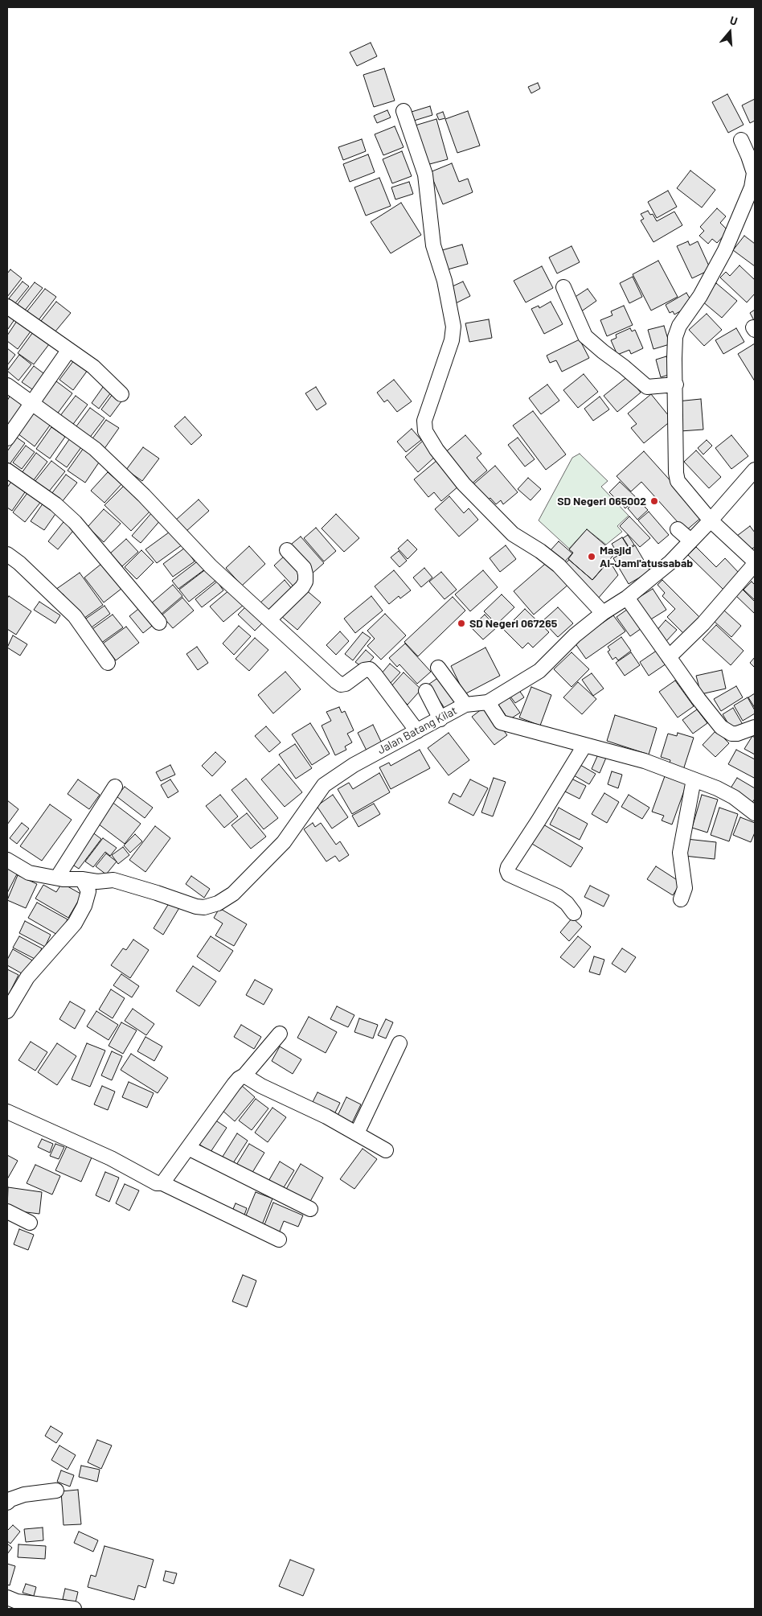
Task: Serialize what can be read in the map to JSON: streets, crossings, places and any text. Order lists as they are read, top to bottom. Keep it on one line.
{"streets":{"street":["Jalan Batang Kilat"]},"places":["SD Negeri 065002","Masjid Al-Jami'atussabab","SD Negeri 067265"],"north":"top"}
